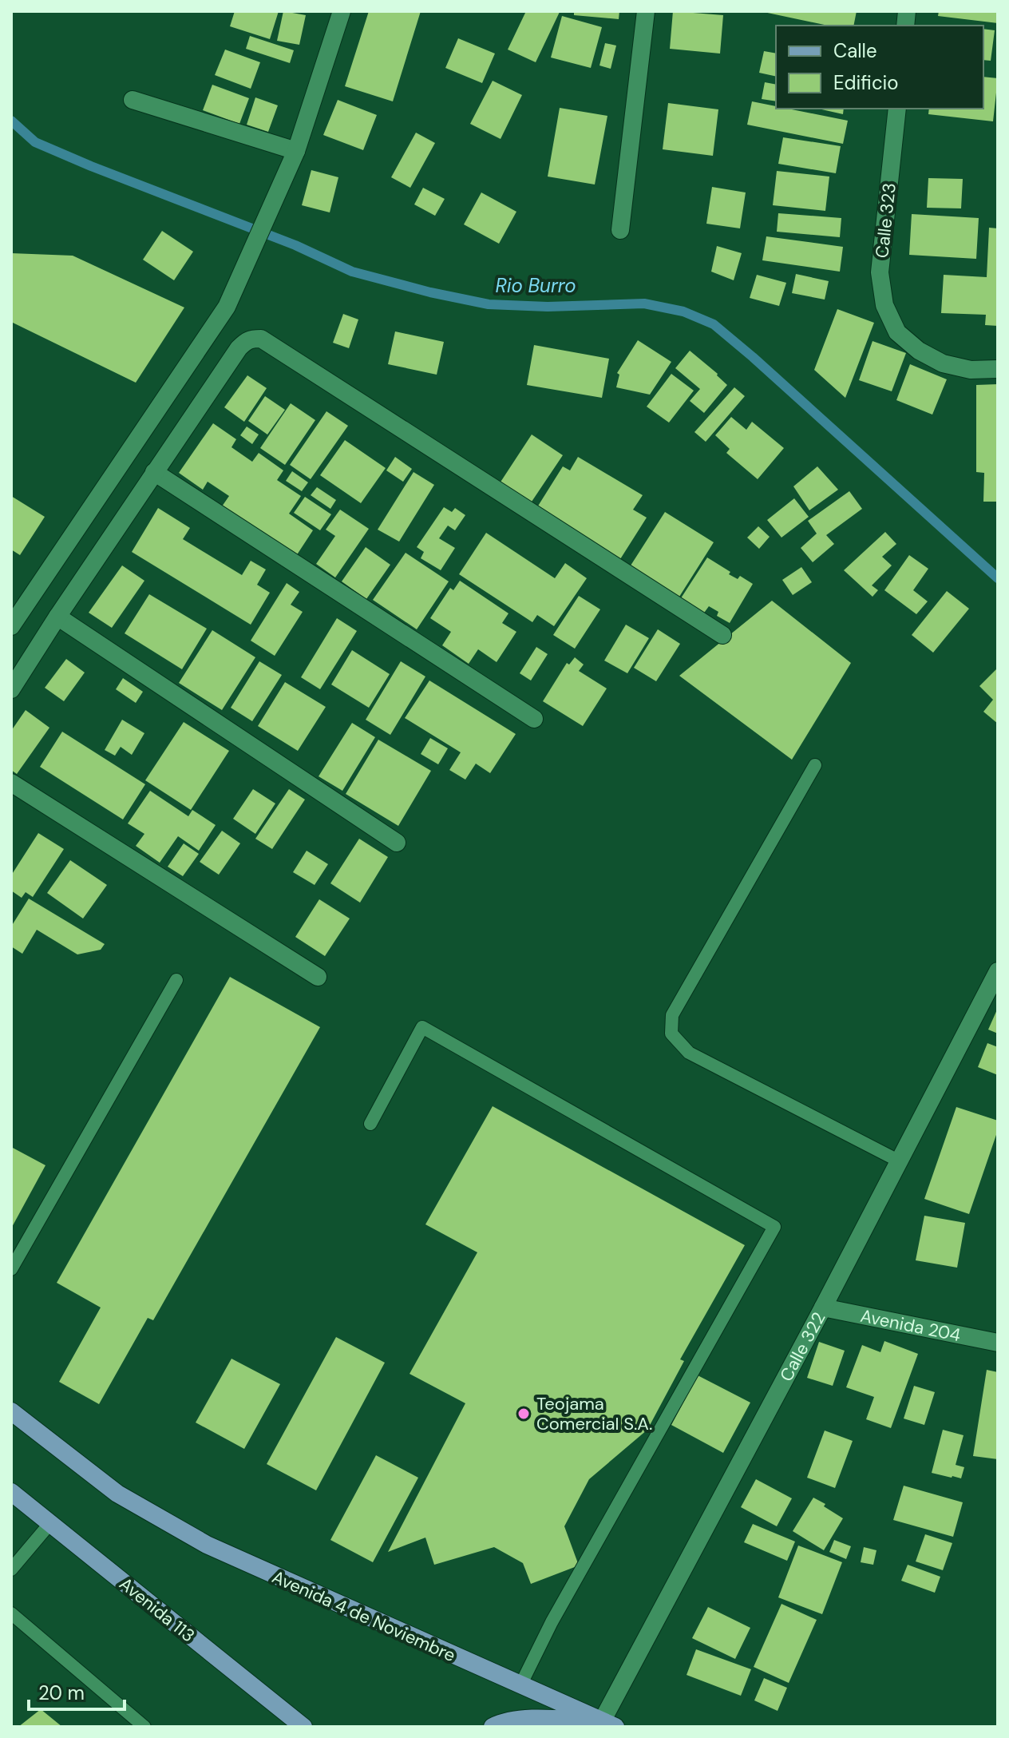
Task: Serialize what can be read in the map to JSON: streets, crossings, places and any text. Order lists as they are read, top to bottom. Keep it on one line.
{"streets":{"main road":["Avenida 113","Avenida 4 de Noviembre"],"street":["Calle 323","Avenida 204","Calle 322"]},"crossings":[["Avenida 204","Calle 322"],["Calle 322","Avenida 4 de Noviembre"]],"water":["Rio Burro"],"places":["Teojama Comercial S.A."],"legend":["Calle","Edificio"],"scale_bar":"20 m"}
